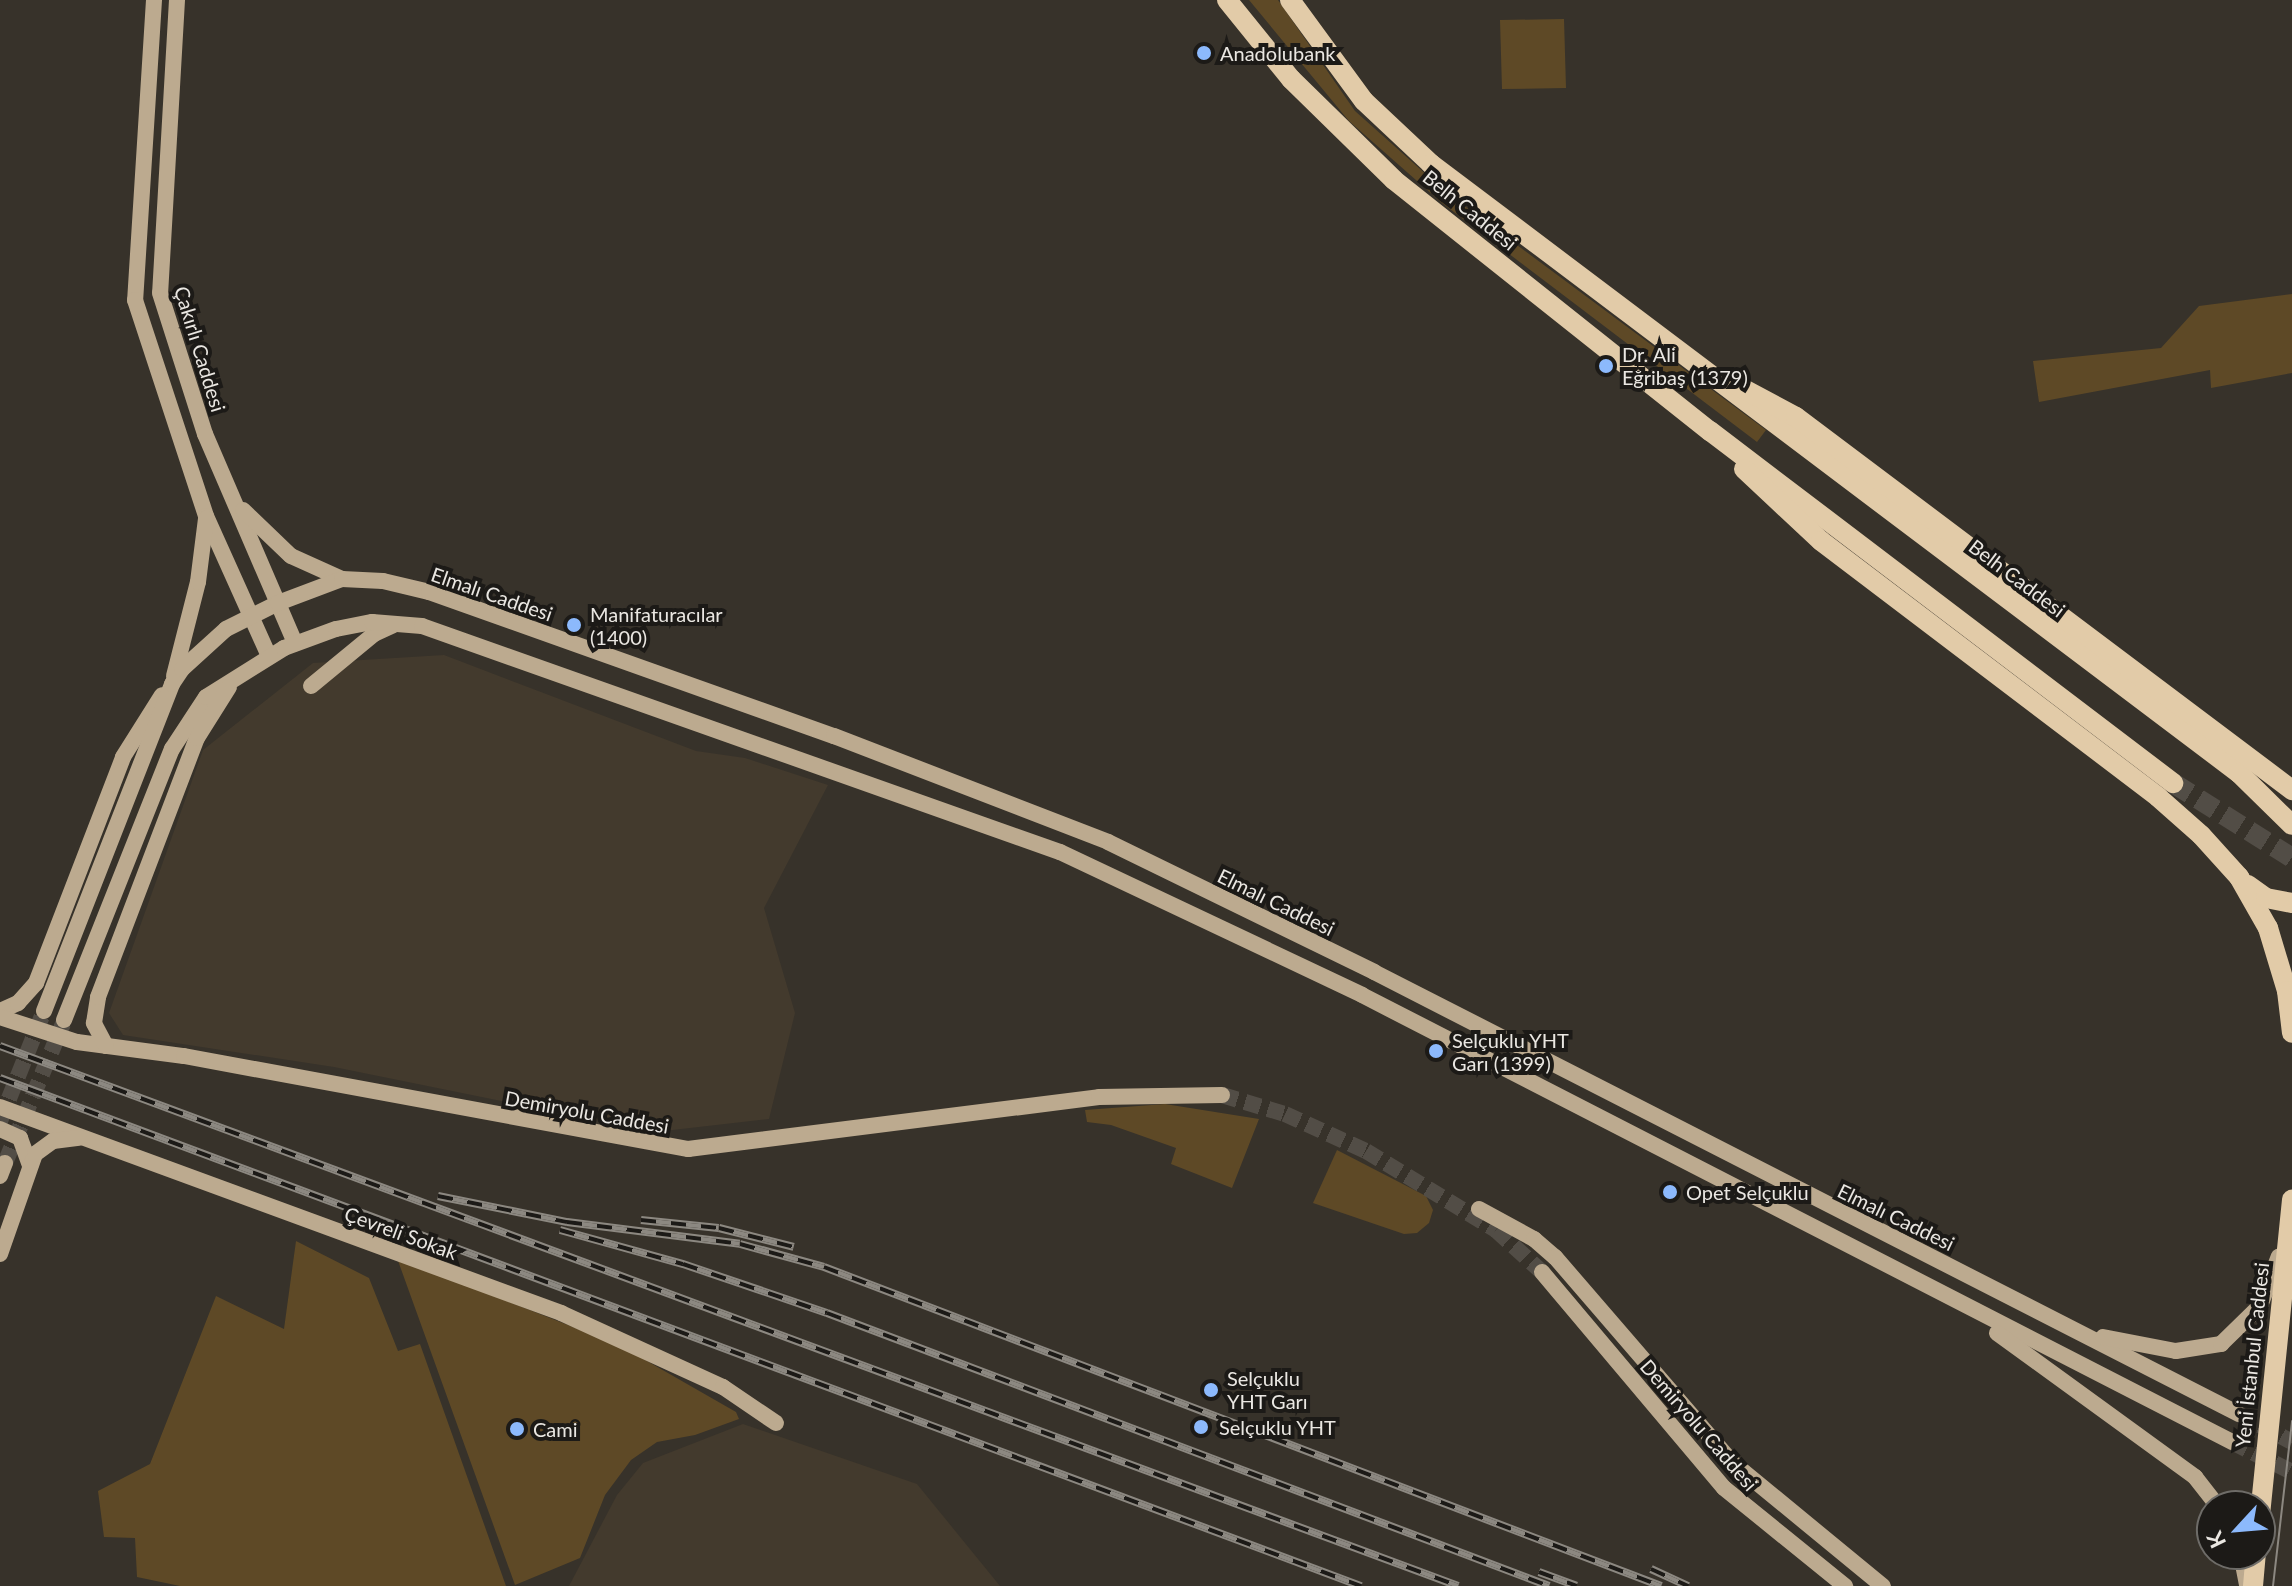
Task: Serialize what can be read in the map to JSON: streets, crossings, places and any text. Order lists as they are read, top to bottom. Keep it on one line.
{"streets":{"main road":["Belh Caddesi","Çakırlı Caddesi","Elmalı Caddesi","Demiryolu Caddesi","Çevreli Sokak","Yeni İstanbul Caddesi"]},"crossings":[["Çakırlı Caddesi","Elmalı Caddesi"]],"places":["Anadolubank","Dr. Ali Eğribaş (1379)","Manifaturacılar (1400)","Selçuklu YHT Garı (1399)","Opet Selçuklu","Selçuklu YHT Garı","Selçuklu YHT","Cami"],"north":"bottom left"}
